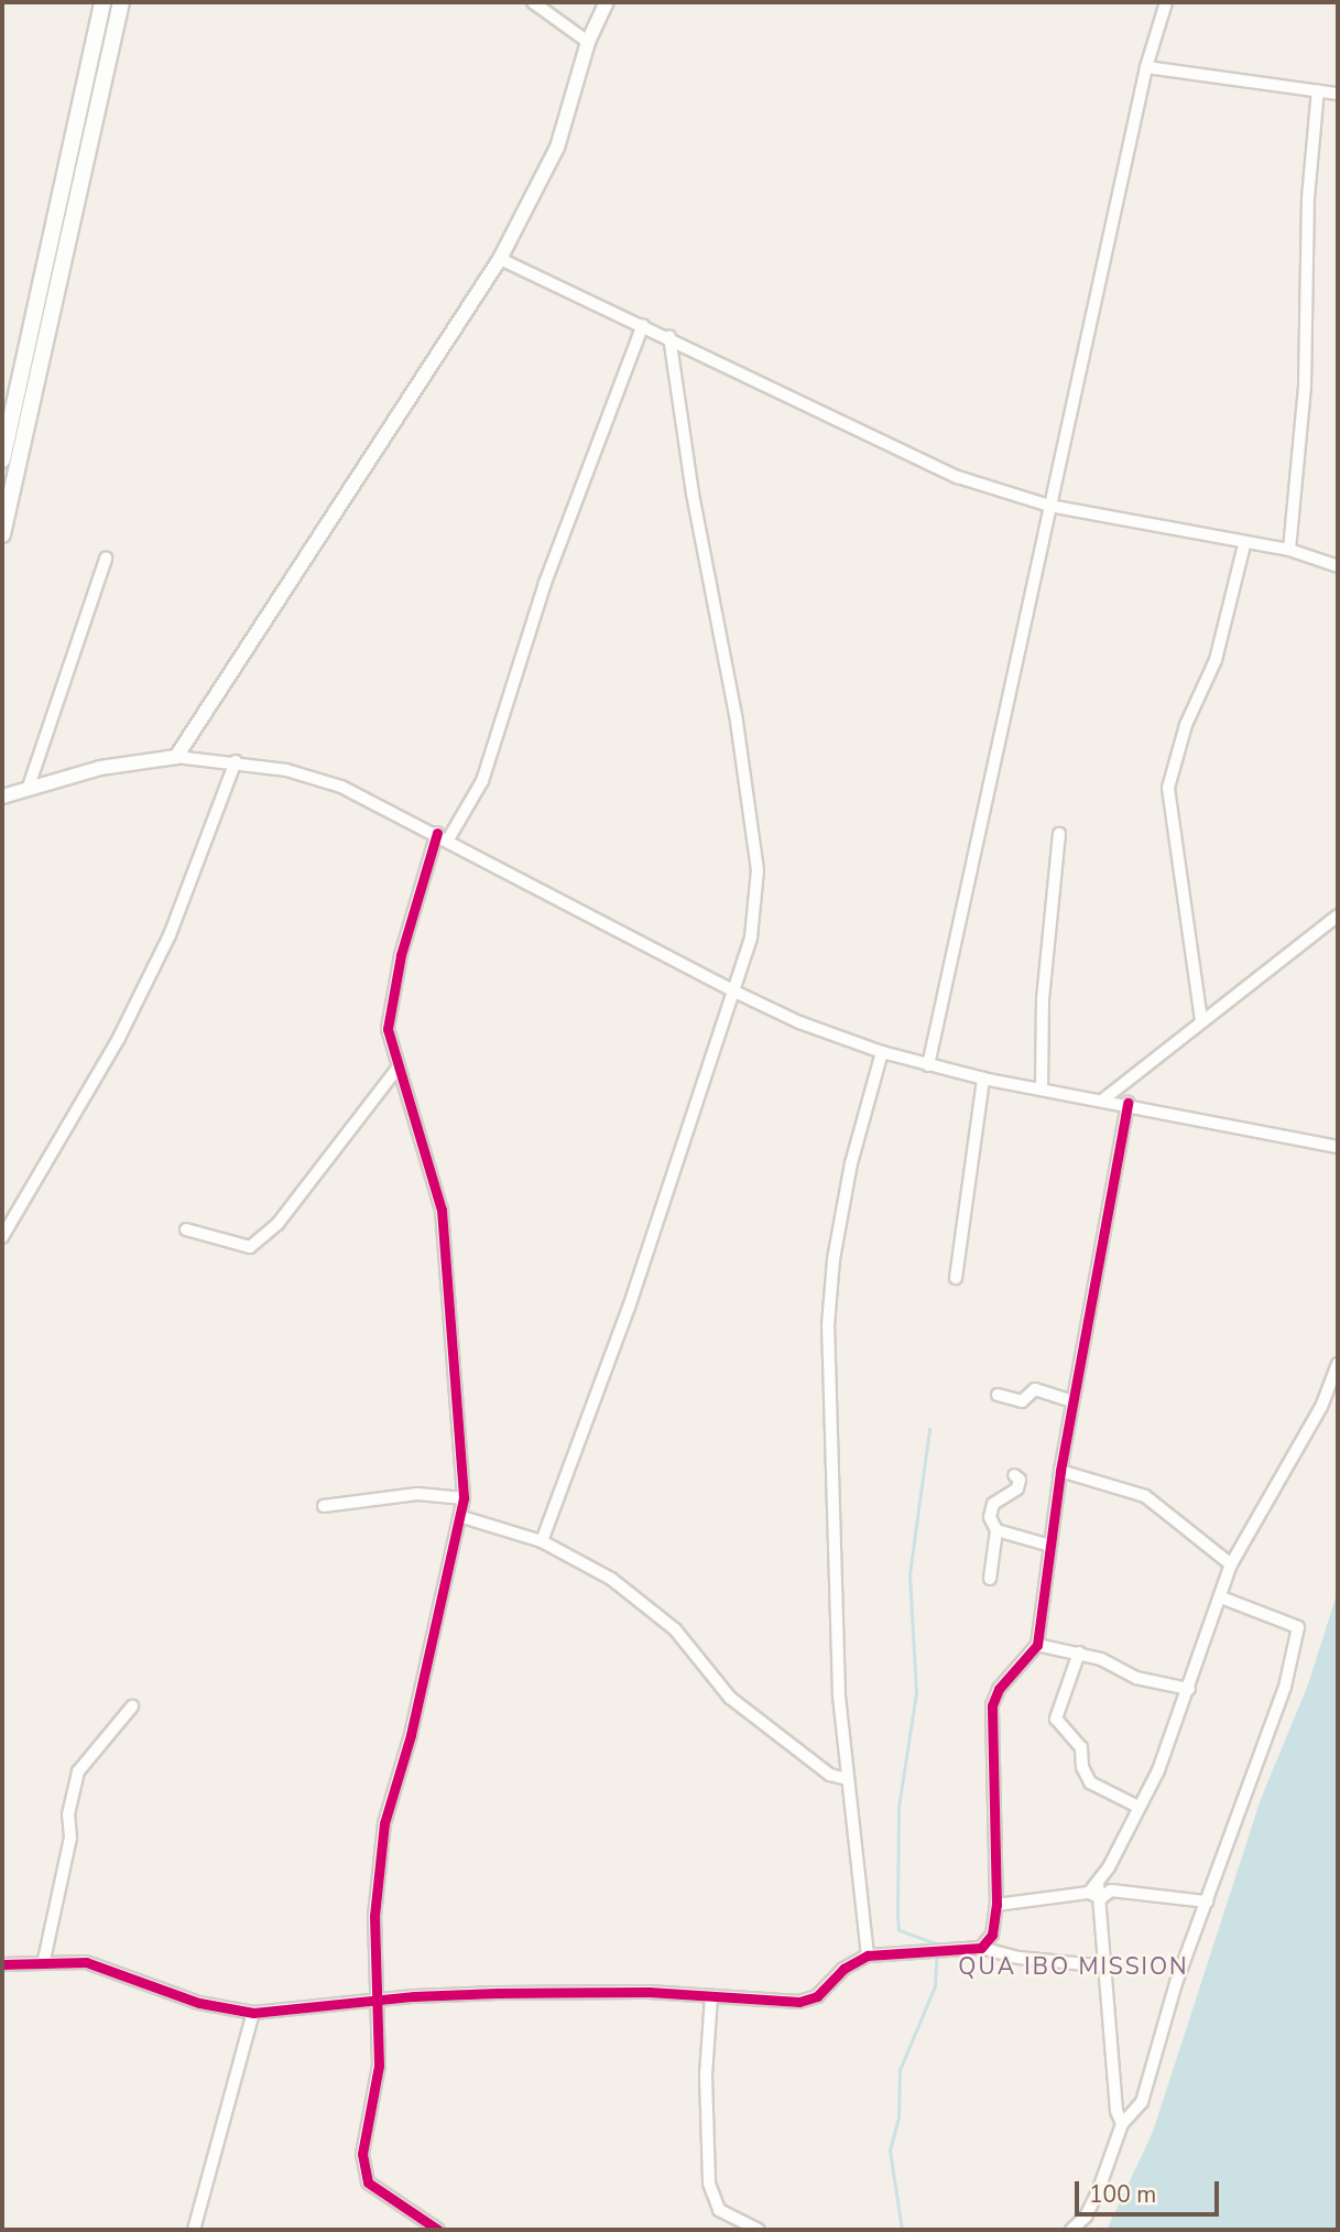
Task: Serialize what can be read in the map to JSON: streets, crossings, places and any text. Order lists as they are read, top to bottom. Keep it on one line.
{"districts":["QUA IBO MISSION"],"scale_bar":"100 m"}
